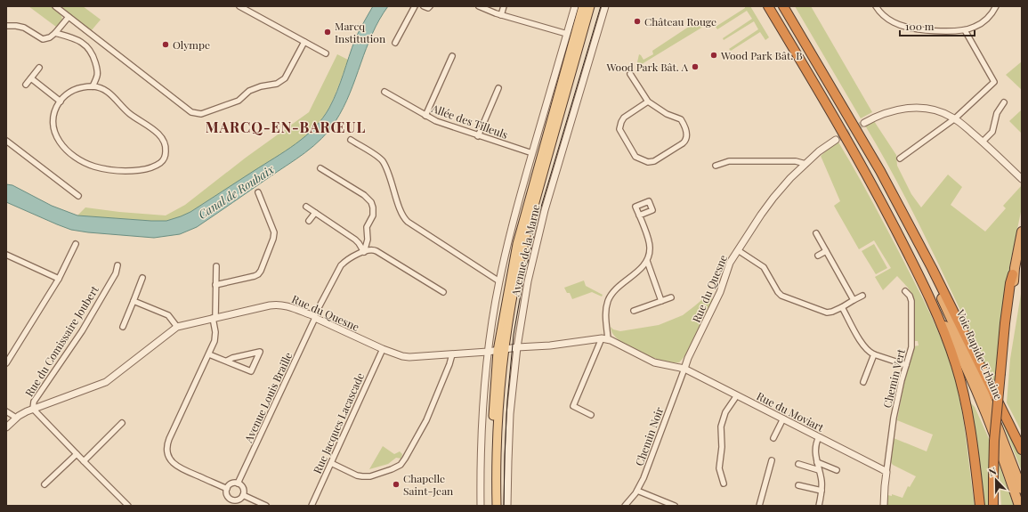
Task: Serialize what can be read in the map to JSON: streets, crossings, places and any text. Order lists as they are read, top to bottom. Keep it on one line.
{"streets":{"highway":["Voie Rapide Urbaine"],"main road":["Avenue de la Marne"],"street":["Allée des Tilleuls","Rue du Quesne","Rue du Comissaire Joubert","Chemin Vert","Avenue Louis Braille","Rue du Moviart","Rue Jacques Lacascade","Chemin Noir"]},"crossings":[["Allée des Tilleuls","Avenue de la Marne"],["Avenue de la Marne","Rue du Quesne"],["Rue du Quesne","Rue du Comissaire Joubert"],["Rue du Quesne","Avenue Louis Braille"],["Rue du Quesne","Rue du Moviart"],["Rue du Quesne","Rue Jacques Lacascade"],["Rue du Quesne","Chemin Noir"],["Chemin Vert","Rue du Moviart"],["Rue du Moviart","Chemin Noir"]],"districts":["MARCQ-EN-BARŒUL"],"water":["Canal de Roubaix"],"places":["Château Rouge","Marcq Institution","Olympe","Wood Park Bât. B","Wood Park Bât. A","Chapelle Saint-Jean"],"scale_bar":"100 m","north":"top"}
